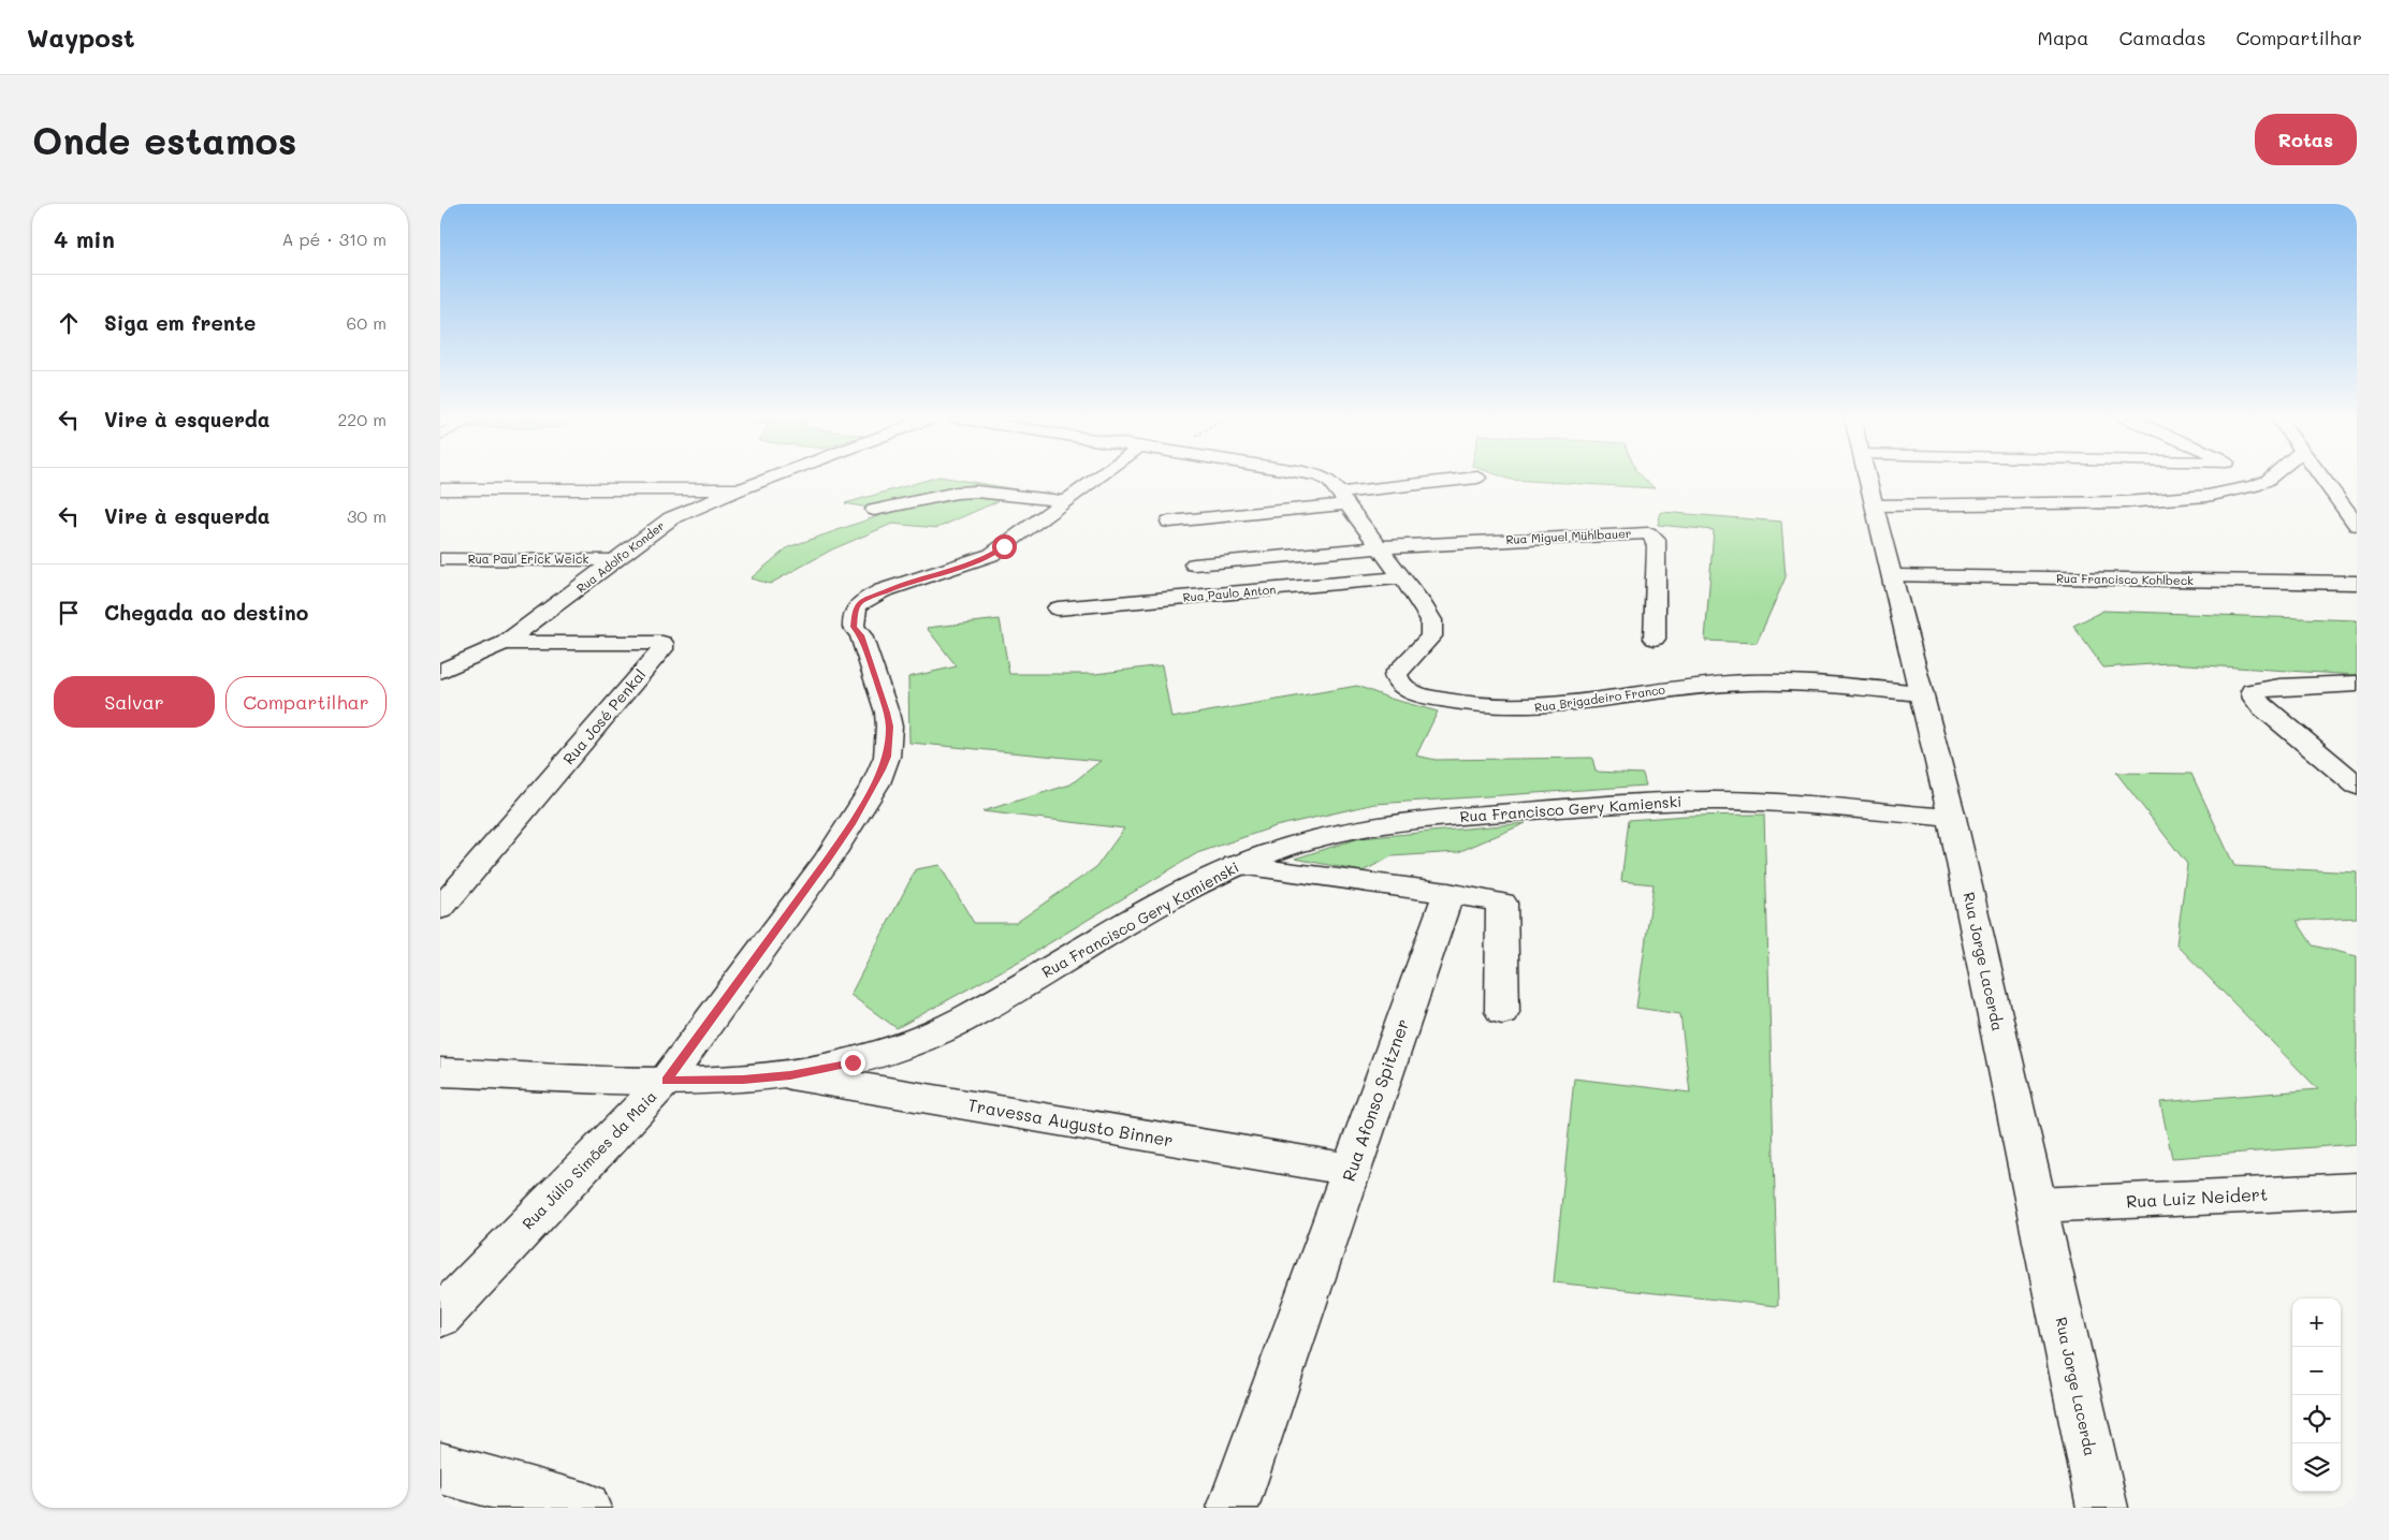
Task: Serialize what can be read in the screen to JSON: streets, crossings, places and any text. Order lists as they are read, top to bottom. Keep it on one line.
{"streets":{"street":["Rua Miguel Mühlbauer","Rua Adolfo Konder","Rua Paul Erick Weick","Rua Francisco Kohlbeck","Rua Paulo Anton","Rua Brigadeiro Franco","Rua José Penkal","Rua Francisco Gery Kamienski","Rua Jorge Lacerda","Rua Afonso Spitzner","Travessa Augusto Binner","Rua Júlio Simões da Maia","Rua Luiz Neidert"]},"crossings":[["Rua Miguel Mühlbauer","Rua Brigadeiro Franco"],["Rua Adolfo Konder","Rua Paul Erick Weick"],["Rua Adolfo Konder","Rua José Penkal"],["Rua Francisco Kohlbeck","Rua Jorge Lacerda"],["Rua Paulo Anton","Rua Brigadeiro Franco"],["Rua Brigadeiro Franco","Rua Jorge Lacerda"],["Rua Francisco Gery Kamienski","Rua Jorge Lacerda"],["Rua Francisco Gery Kamienski","Travessa Augusto Binner"],["Rua Francisco Gery Kamienski","Rua Júlio Simões da Maia"],["Rua Jorge Lacerda","Rua Luiz Neidert"],["Rua Afonso Spitzner","Travessa Augusto Binner"]],"page":{"header":"Waypost","nav":["Mapa","Camadas","Compartilhar"],"buttons":["Rotas",["Salvar","Compartilhar"]],"title":"Onde estamos","heading":["4 min","A pé · 310 m"],"list":[["Siga em frente","60 m"],["Vire à esquerda","220 m"],["Vire à esquerda","30 m"],"Chegada ao destino"],"map_buttons":["+","−"]}}
